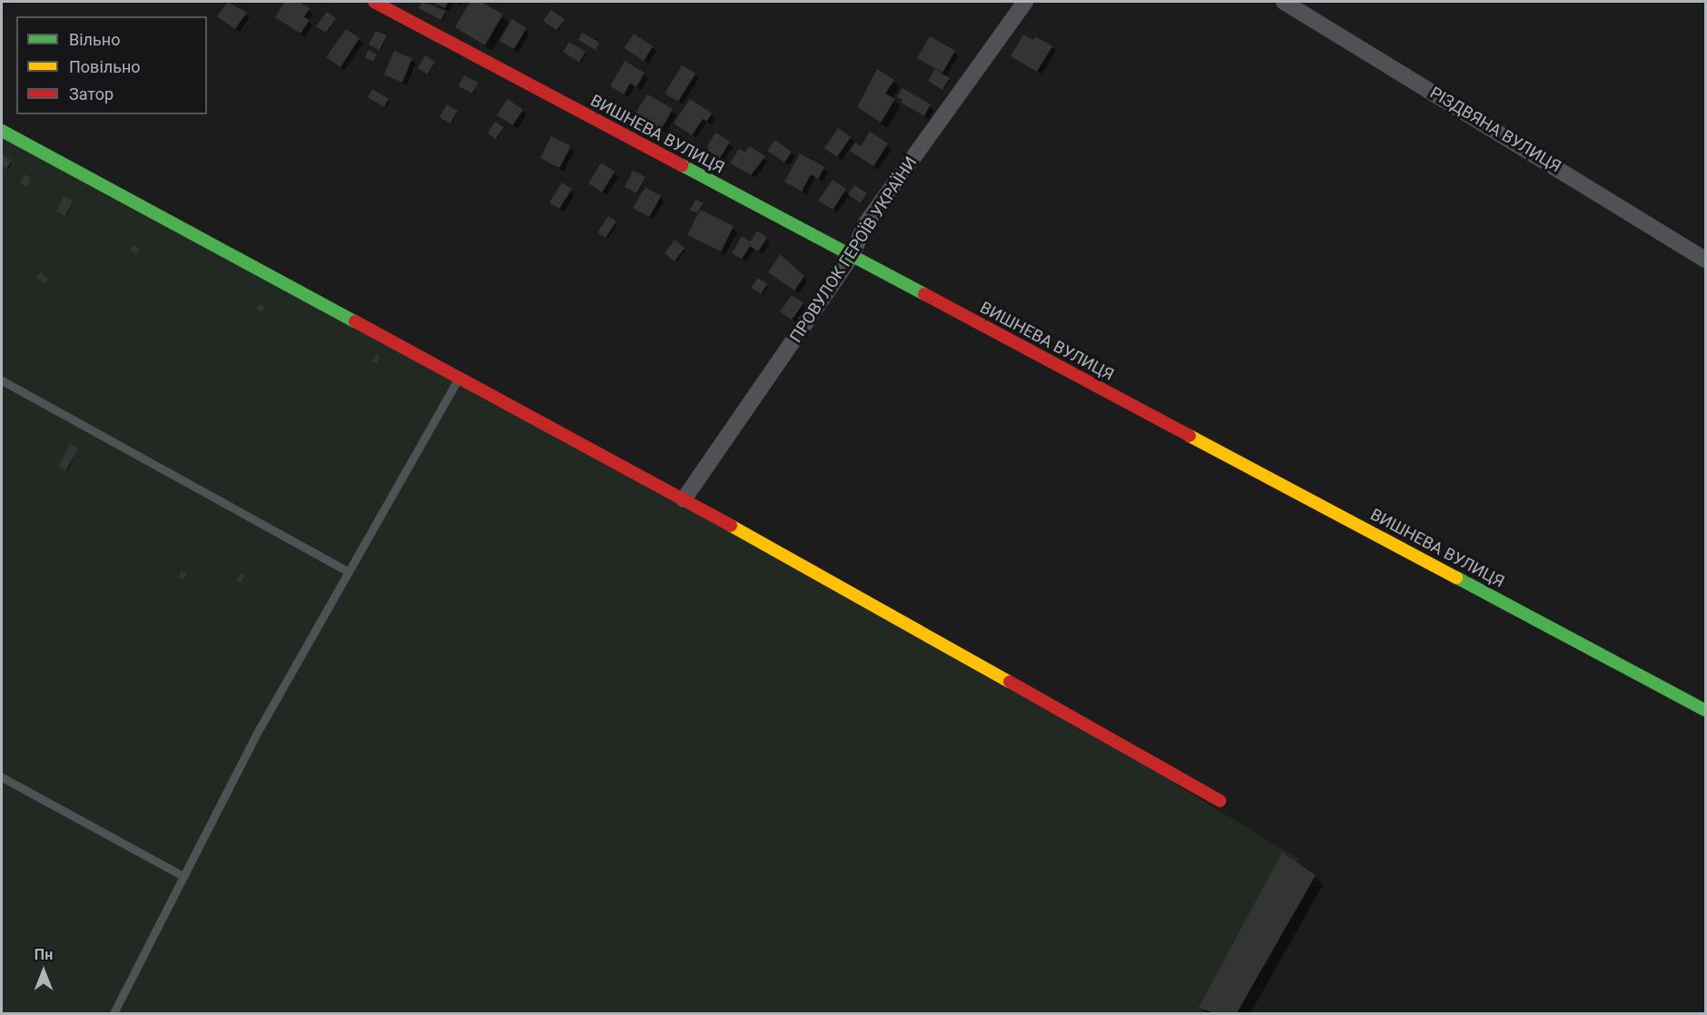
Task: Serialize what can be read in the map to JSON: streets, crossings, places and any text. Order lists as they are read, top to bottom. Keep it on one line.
{"streets":{"street":["РІЗДВЯНА ВУЛИЦЯ","ВИШНЕВА ВУЛИЦЯ","ПРОВУЛОК ГЕРОЇВ УКРАЇНИ"]},"crossings":[["ВИШНЕВА ВУЛИЦЯ","ПРОВУЛОК ГЕРОЇВ УКРАЇНИ"]],"legend":["Вільно","Повільно","Затор"],"north":"top"}
